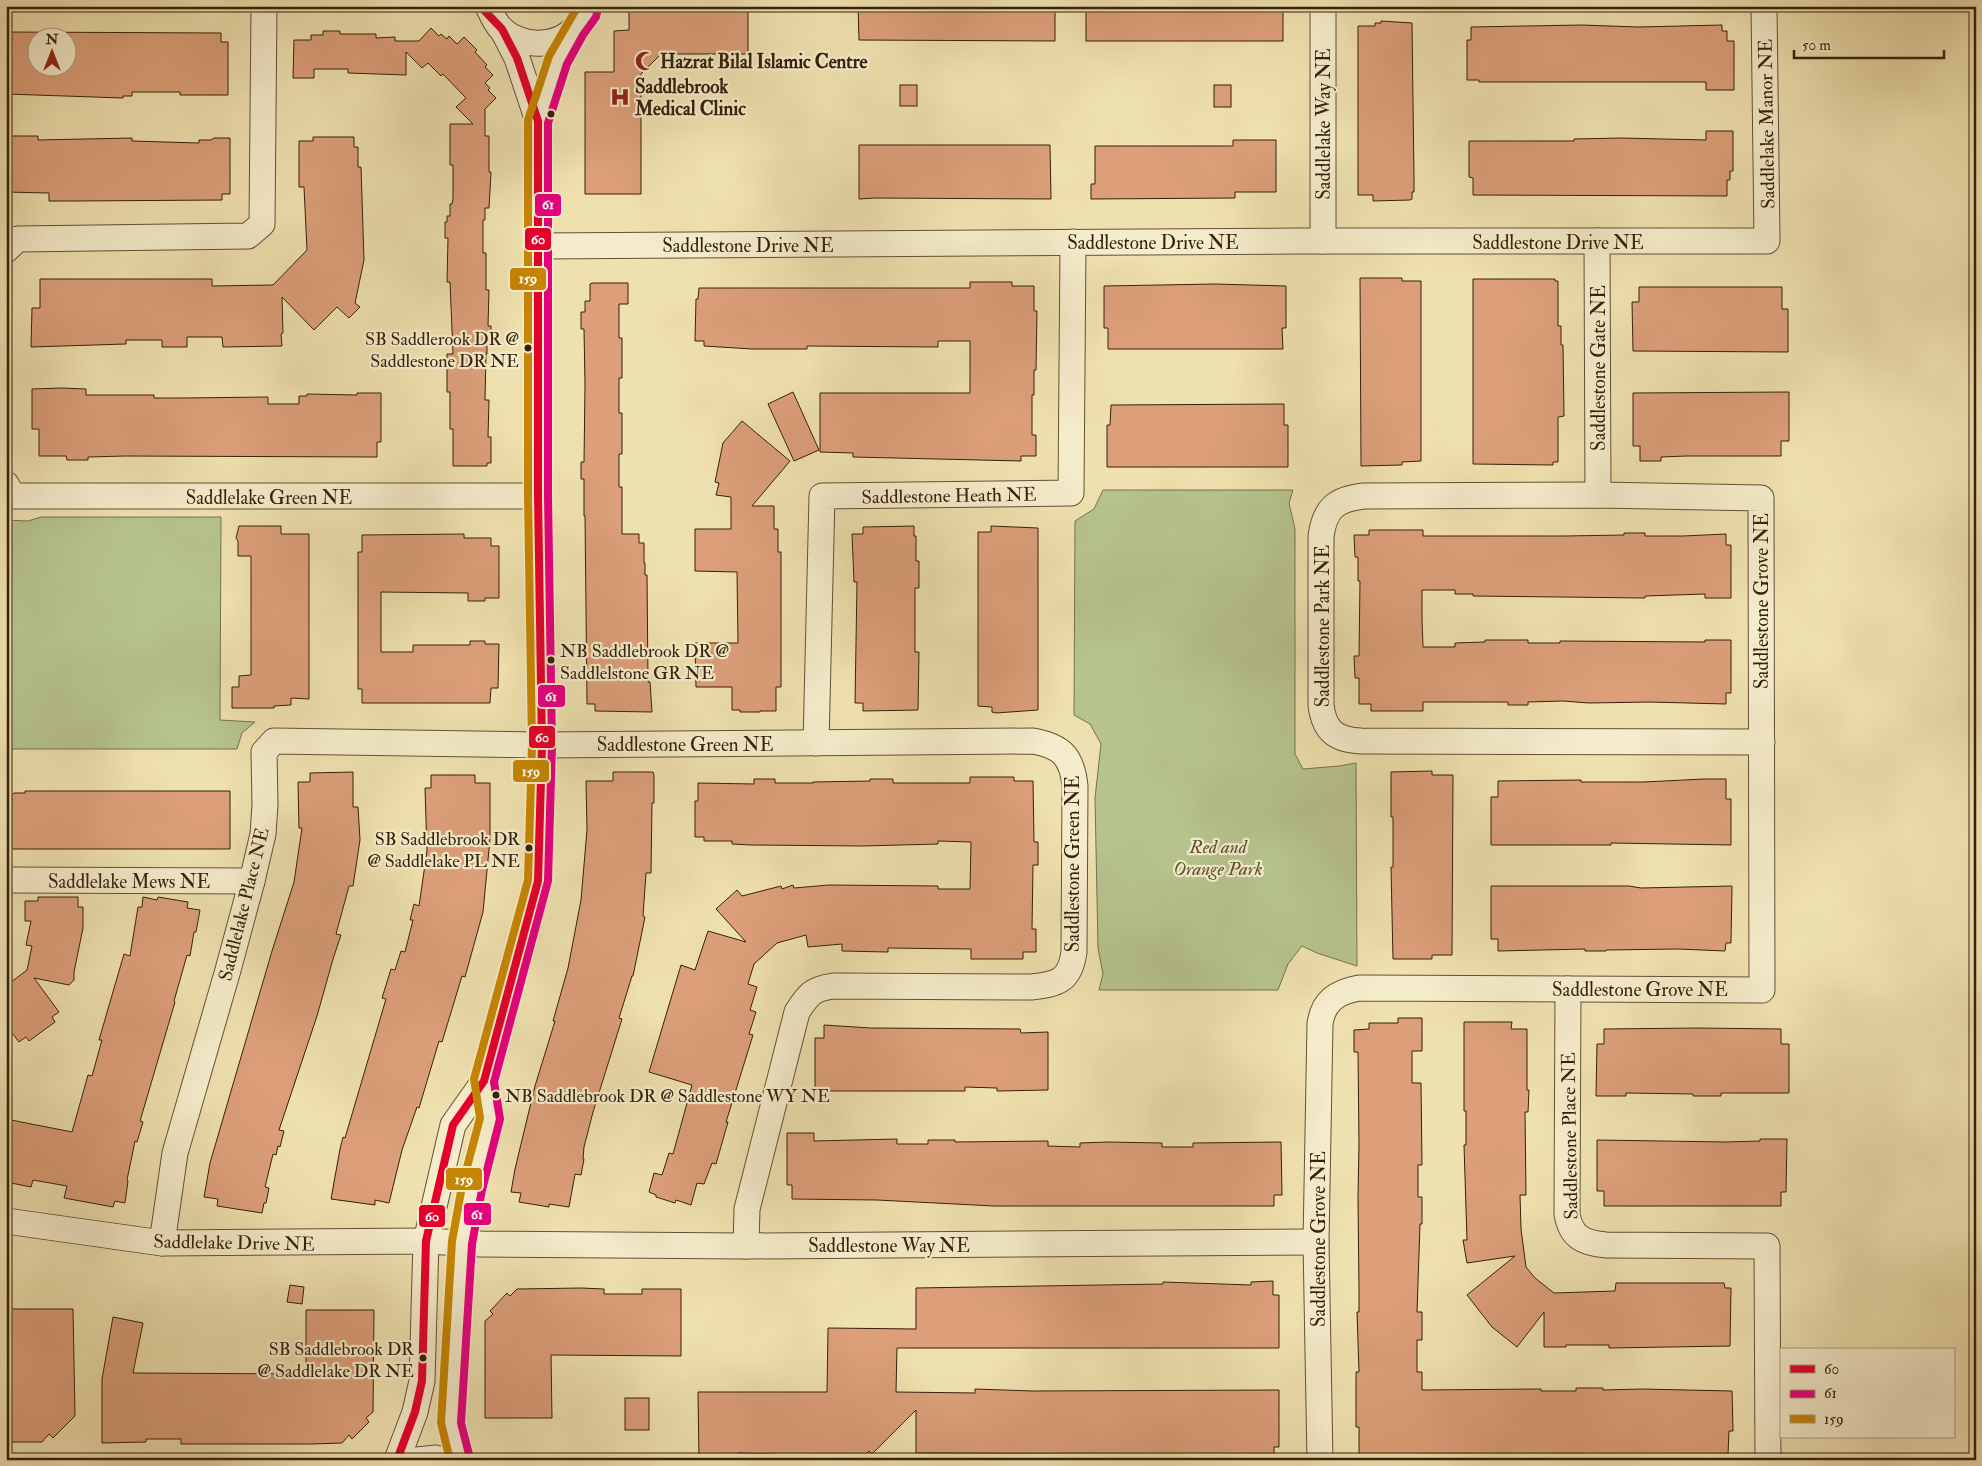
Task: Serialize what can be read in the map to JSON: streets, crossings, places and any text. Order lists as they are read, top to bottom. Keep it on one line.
{"streets":{"street":["Saddlelake Way NE","Saddlelake Manor NE","Saddlestone Drive NE","Saddlestone Gate NE","Saddlestone Heath NE","Saddlelake Green NE","Saddlestone Grove NE","Saddlestone Park NE","Saddlestone Green NE","Saddlelake Mews NE","Saddlelake Place NE","Saddlestone Place NE","Saddlelake Drive NE","Saddlestone Way NE"]},"crossings":[["Saddlelake Way NE","Saddlestone Drive NE"],["Saddlelake Manor NE","Saddlestone Drive NE"],["Saddlestone Drive NE","Saddlestone Gate NE"],["Saddlestone Drive NE","Saddlestone Heath NE"],["Saddlestone Gate NE","Saddlestone Grove NE"],["Saddlestone Gate NE","Saddlestone Park NE"],["Saddlestone Heath NE","Saddlestone Green NE"],["Saddlestone Grove NE","Saddlestone Park NE"],["Saddlestone Grove NE","Saddlestone Place NE"],["Saddlestone Grove NE","Saddlestone Way NE"],["Saddlestone Green NE","Saddlelake Place NE"],["Saddlestone Green NE","Saddlestone Way NE"],["Saddlelake Mews NE","Saddlelake Place NE"],["Saddlelake Place NE","Saddlelake Drive NE"],["Saddlelake Drive NE","Saddlestone Way NE"]],"parks":["Red and Orange Park"],"places":{"mosque":["Hazrat Bilal Islamic Centre"],"hospital":["Saddlebrook Medical Clinic"],"other":["SB Saddlerook DR @ Saddlestone DR NE","NB Saddlebrook DR @ Saddlelstone GR NE","SB Saddlebrook DR @ Saddlelake PL NE","NB Saddlebrook DR @ Saddlestone WY NE","SB Saddlebrook DR @ Saddlelake DR NE"]},"lines":["transit line 60","transit line 159","transit line 61"],"legend":["60","61","159"],"scale_bar":"50 m","north":"top"}
